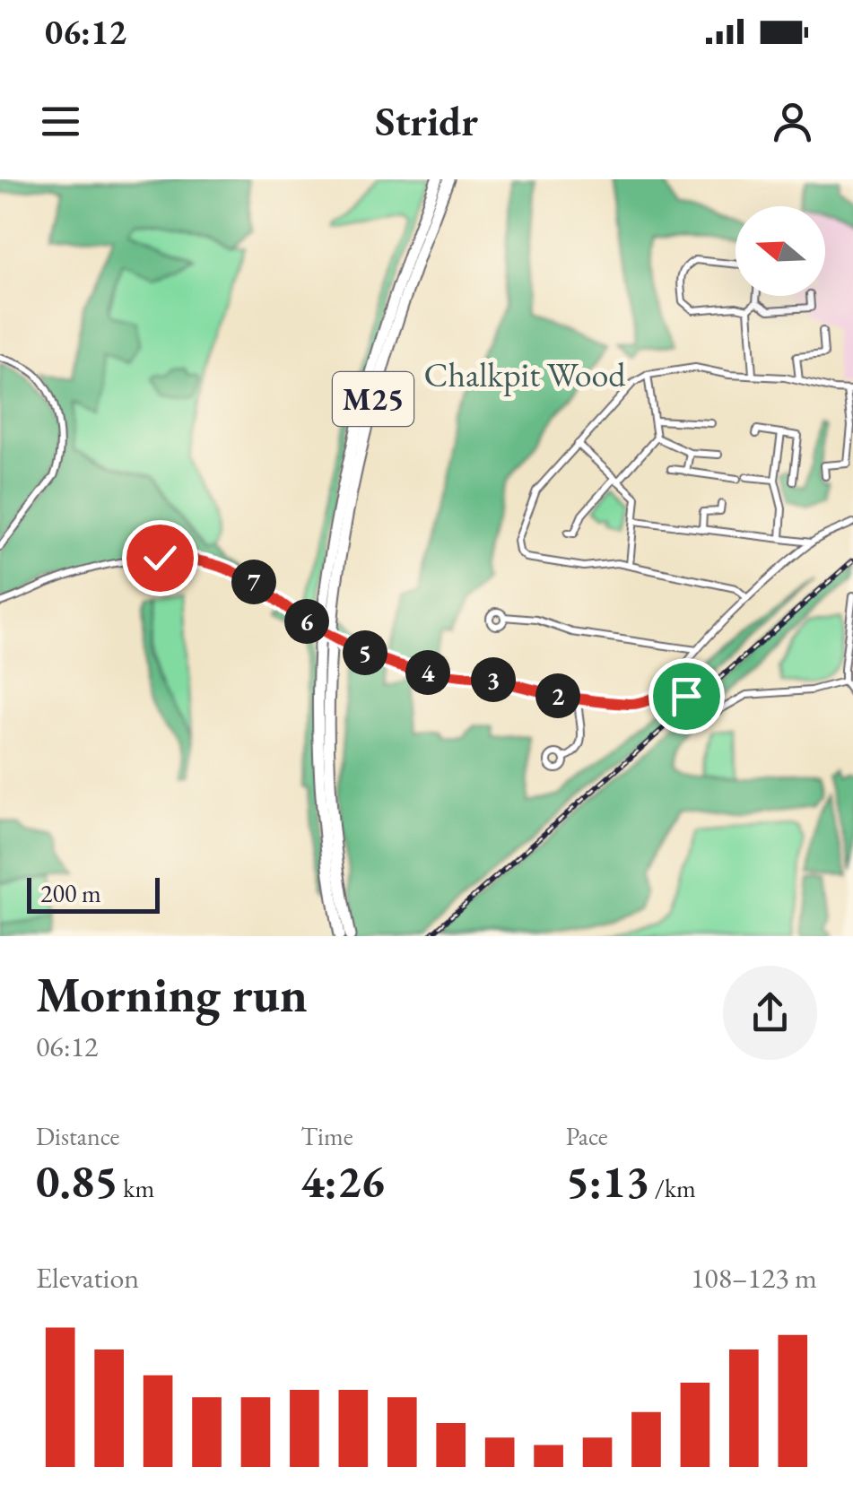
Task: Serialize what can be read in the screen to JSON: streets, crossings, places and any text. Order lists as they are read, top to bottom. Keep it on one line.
{"streets":{"highway":["M25"]},"parks":["Chalkpit Wood"],"scale_bar":"200 m","north":"left","page":{"status":"06:12","header":"Stridr","pins":["7","6","5","4","3","2"],"scale":"200 m","heading":["Morning run","06:12"],"stats":[["Distance","0.85 km"],["Time","4:26"],["Pace","5:13 /km"]],"chart":["Elevation","108–123 m"]}}
